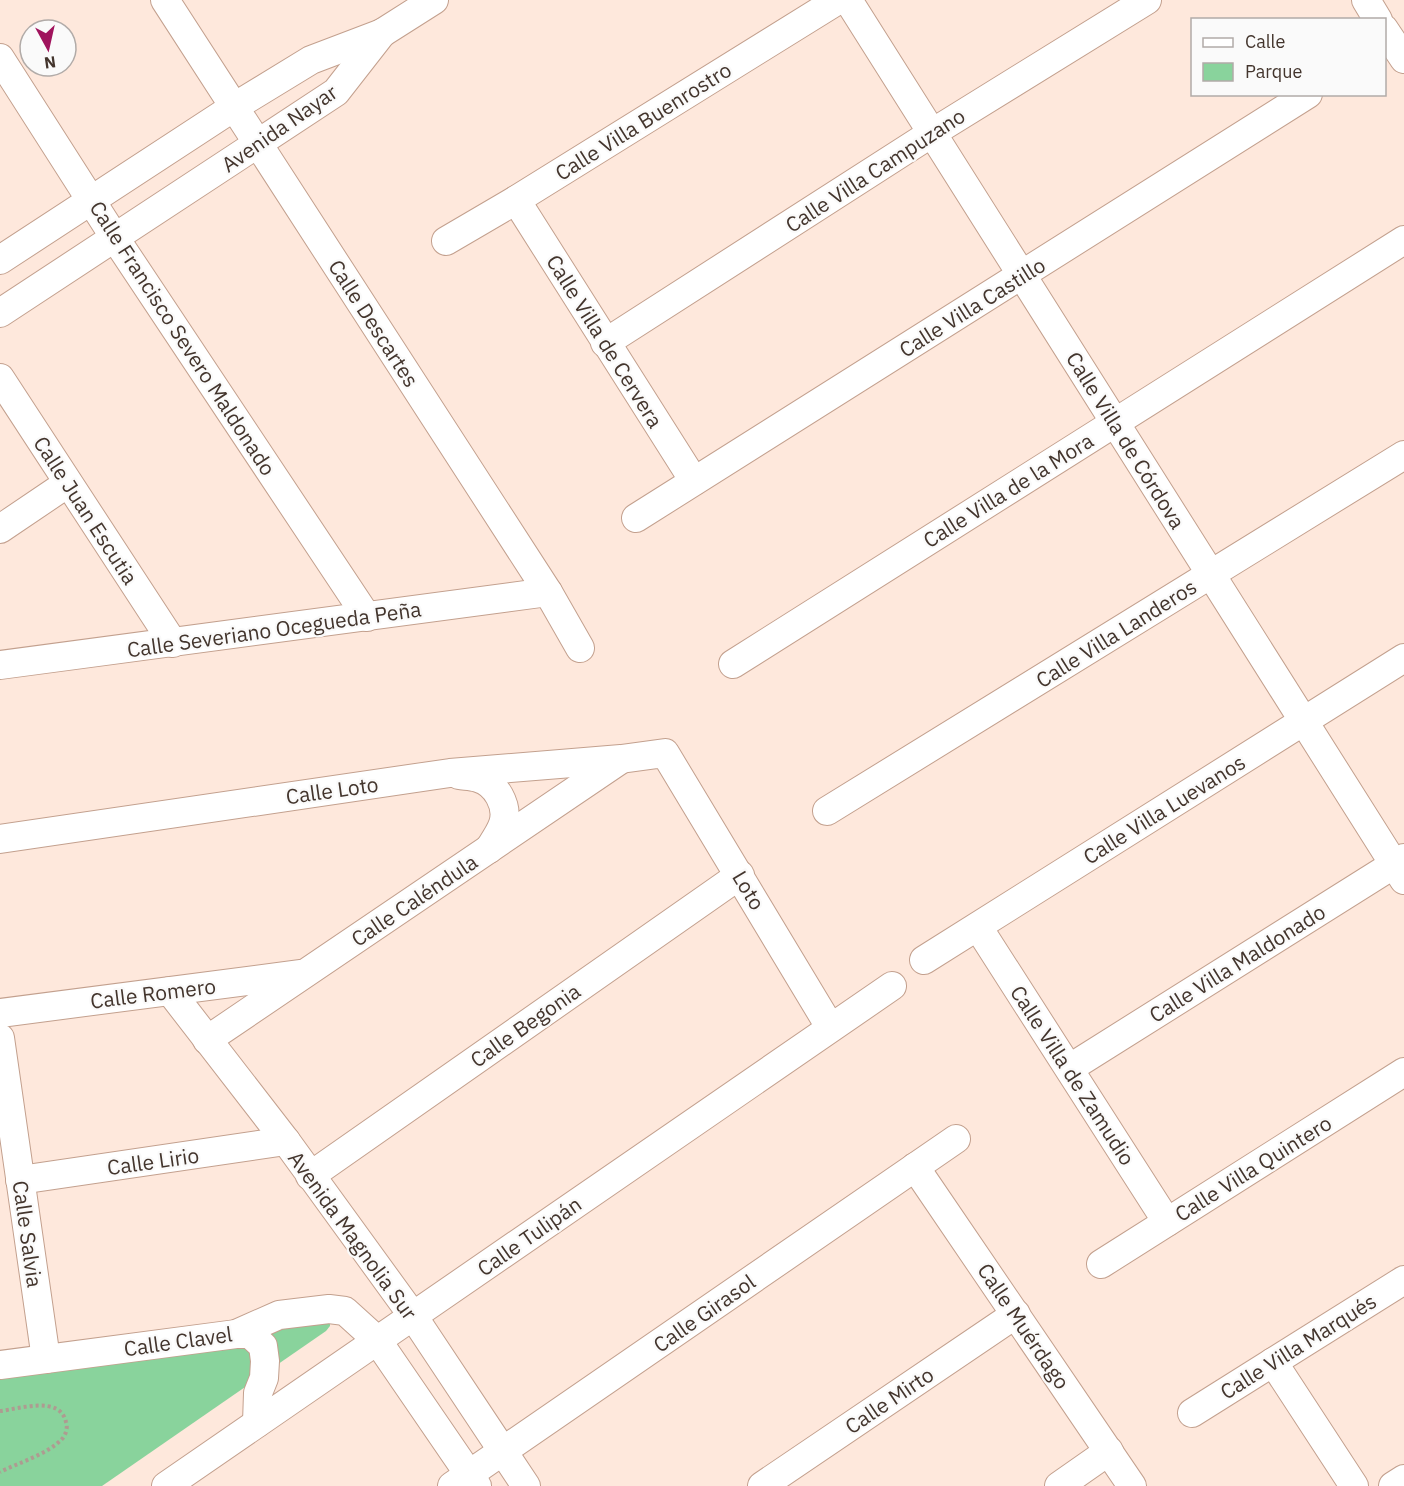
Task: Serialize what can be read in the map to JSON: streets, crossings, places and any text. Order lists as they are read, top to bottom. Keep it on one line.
{"streets":{"street":["Calle Villa Buenrostro","Avenida Nayar","Calle Villa Campuzano","Calle Villa Castillo","Calle Descartes","Calle Francisco Severo Maldonado","Calle Villa de Cervera","Calle Villa de Córdova","Calle Villa de la Mora","Calle Juan Escutia","Calle Severiano Ocegueda Peña","Calle Villa Landeros","Calle Loto","Calle Villa Luevanos","Loto","Calle Caléndula","Calle Villa Maldonado","Calle Romero","Calle Begonia","Calle Villa de Zamudio","Calle Lirio","Calle Villa Quintero","Calle Salvia","Avenida Magnolia Sur","Calle Tulipán","Calle Girasol","Calle Muérdago","Calle Clavel","Calle Villa Marqués","Calle Mirto"]},"crossings":[["Calle Villa Buenrostro","Calle Villa de Cervera"],["Avenida Nayar","Calle Descartes"],["Avenida Nayar","Calle Francisco Severo Maldonado"],["Calle Villa Campuzano","Calle Villa de Cervera"],["Calle Villa Campuzano","Calle Villa de Córdova"],["Calle Villa Castillo","Calle Villa de Cervera"],["Calle Villa Castillo","Calle Villa de Córdova"],["Calle Descartes","Calle Severiano Ocegueda Peña"],["Calle Francisco Severo Maldonado","Calle Severiano Ocegueda Peña"],["Calle Villa de Córdova","Calle Villa de la Mora"],["Calle Villa de Córdova","Calle Villa Landeros"],["Calle Villa de Córdova","Calle Villa Luevanos"],["Calle Villa de Córdova","Calle Villa Maldonado"],["Calle Juan Escutia","Calle Severiano Ocegueda Peña"],["Calle Loto","Loto"],["Calle Loto","Calle Caléndula"],["Calle Villa Luevanos","Calle Villa de Zamudio"],["Loto","Calle Begonia"],["Loto","Calle Tulipán"],["Calle Caléndula","Calle Romero"],["Calle Caléndula","Avenida Magnolia Sur"],["Calle Villa Maldonado","Calle Villa de Zamudio"],["Calle Romero","Avenida Magnolia Sur"],["Calle Begonia","Avenida Magnolia Sur"],["Calle Villa de Zamudio","Calle Villa Quintero"],["Calle Lirio","Calle Salvia"],["Calle Lirio","Avenida Magnolia Sur"],["Calle Salvia","Calle Clavel"],["Avenida Magnolia Sur","Calle Tulipán"],["Avenida Magnolia Sur","Calle Girasol"],["Avenida Magnolia Sur","Calle Clavel"],["Calle Tulipán","Calle Clavel"],["Calle Girasol","Calle Muérdago"],["Calle Muérdago","Calle Mirto"]],"legend":["Calle","Parque"],"north":"bottom"}
